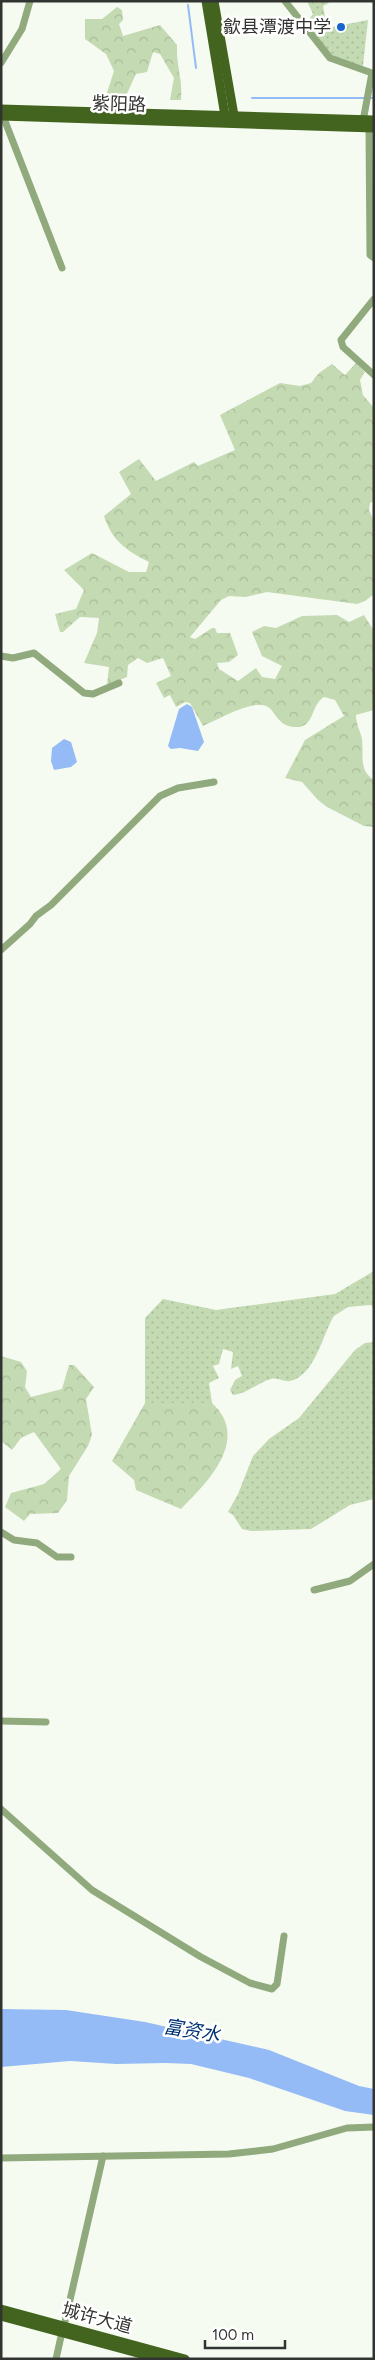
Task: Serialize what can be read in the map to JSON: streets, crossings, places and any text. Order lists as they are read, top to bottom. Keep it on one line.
{"streets":{"main road":["紫阳路","城许大道"]},"water":["富资水"],"places":["歙县潭渡中学"],"scale_bar":"100 m"}
